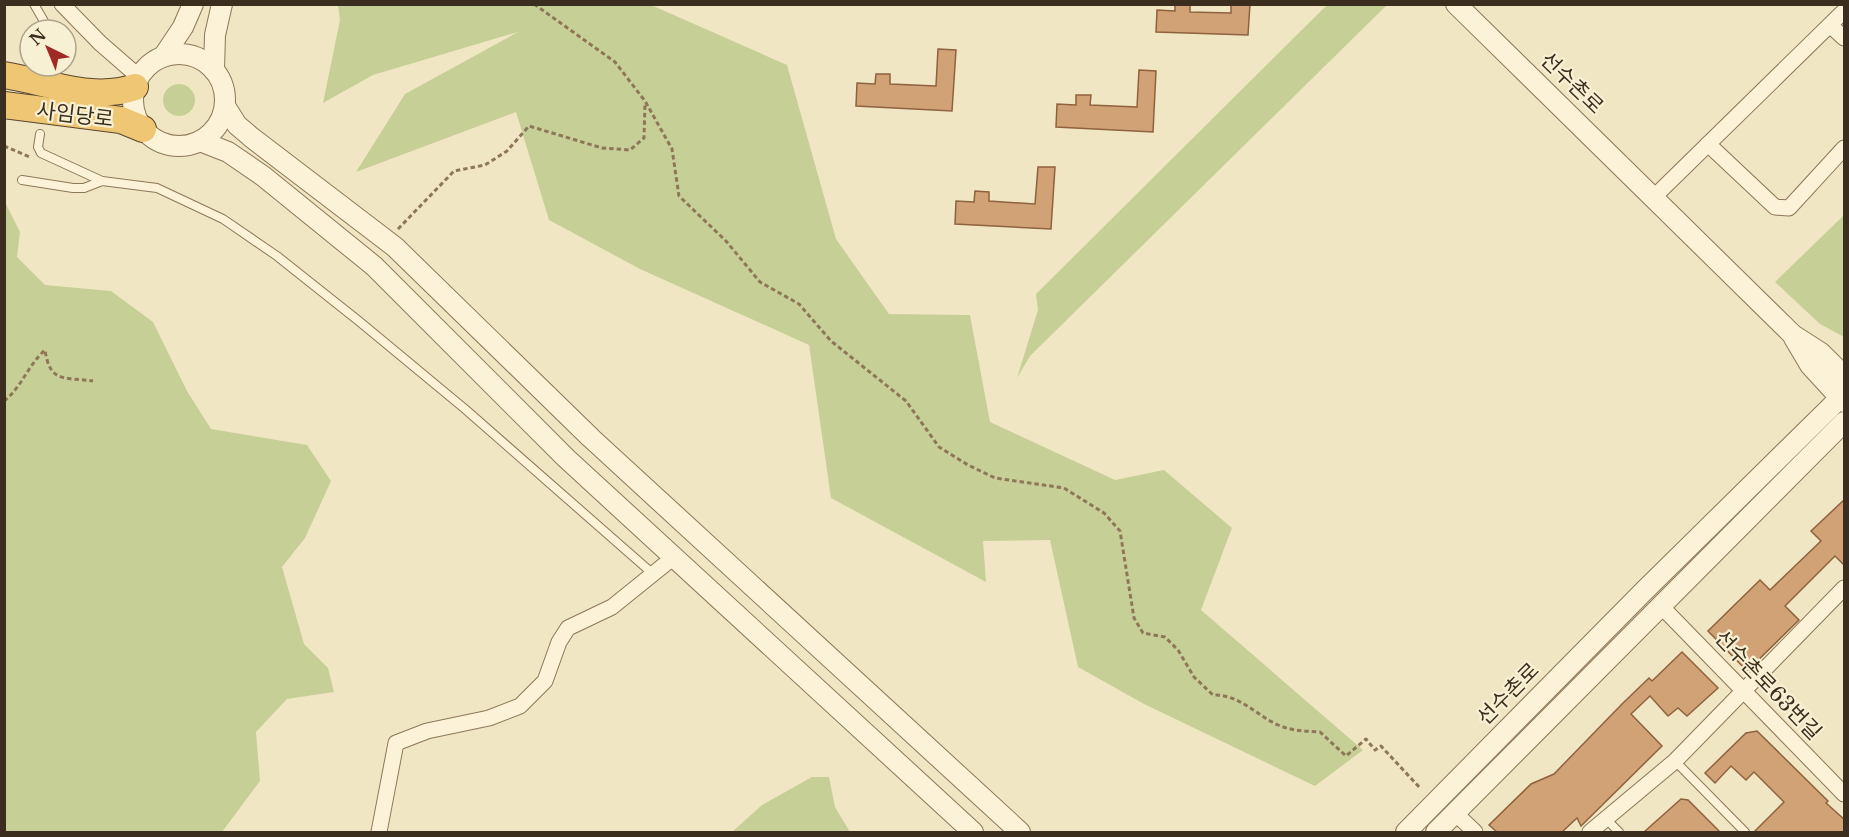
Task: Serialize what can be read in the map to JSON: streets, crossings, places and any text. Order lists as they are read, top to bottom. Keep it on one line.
{"streets":{"highway":["사임당로"],"street":["선수촌로","선수촌로63번길"]},"north":"top left"}
